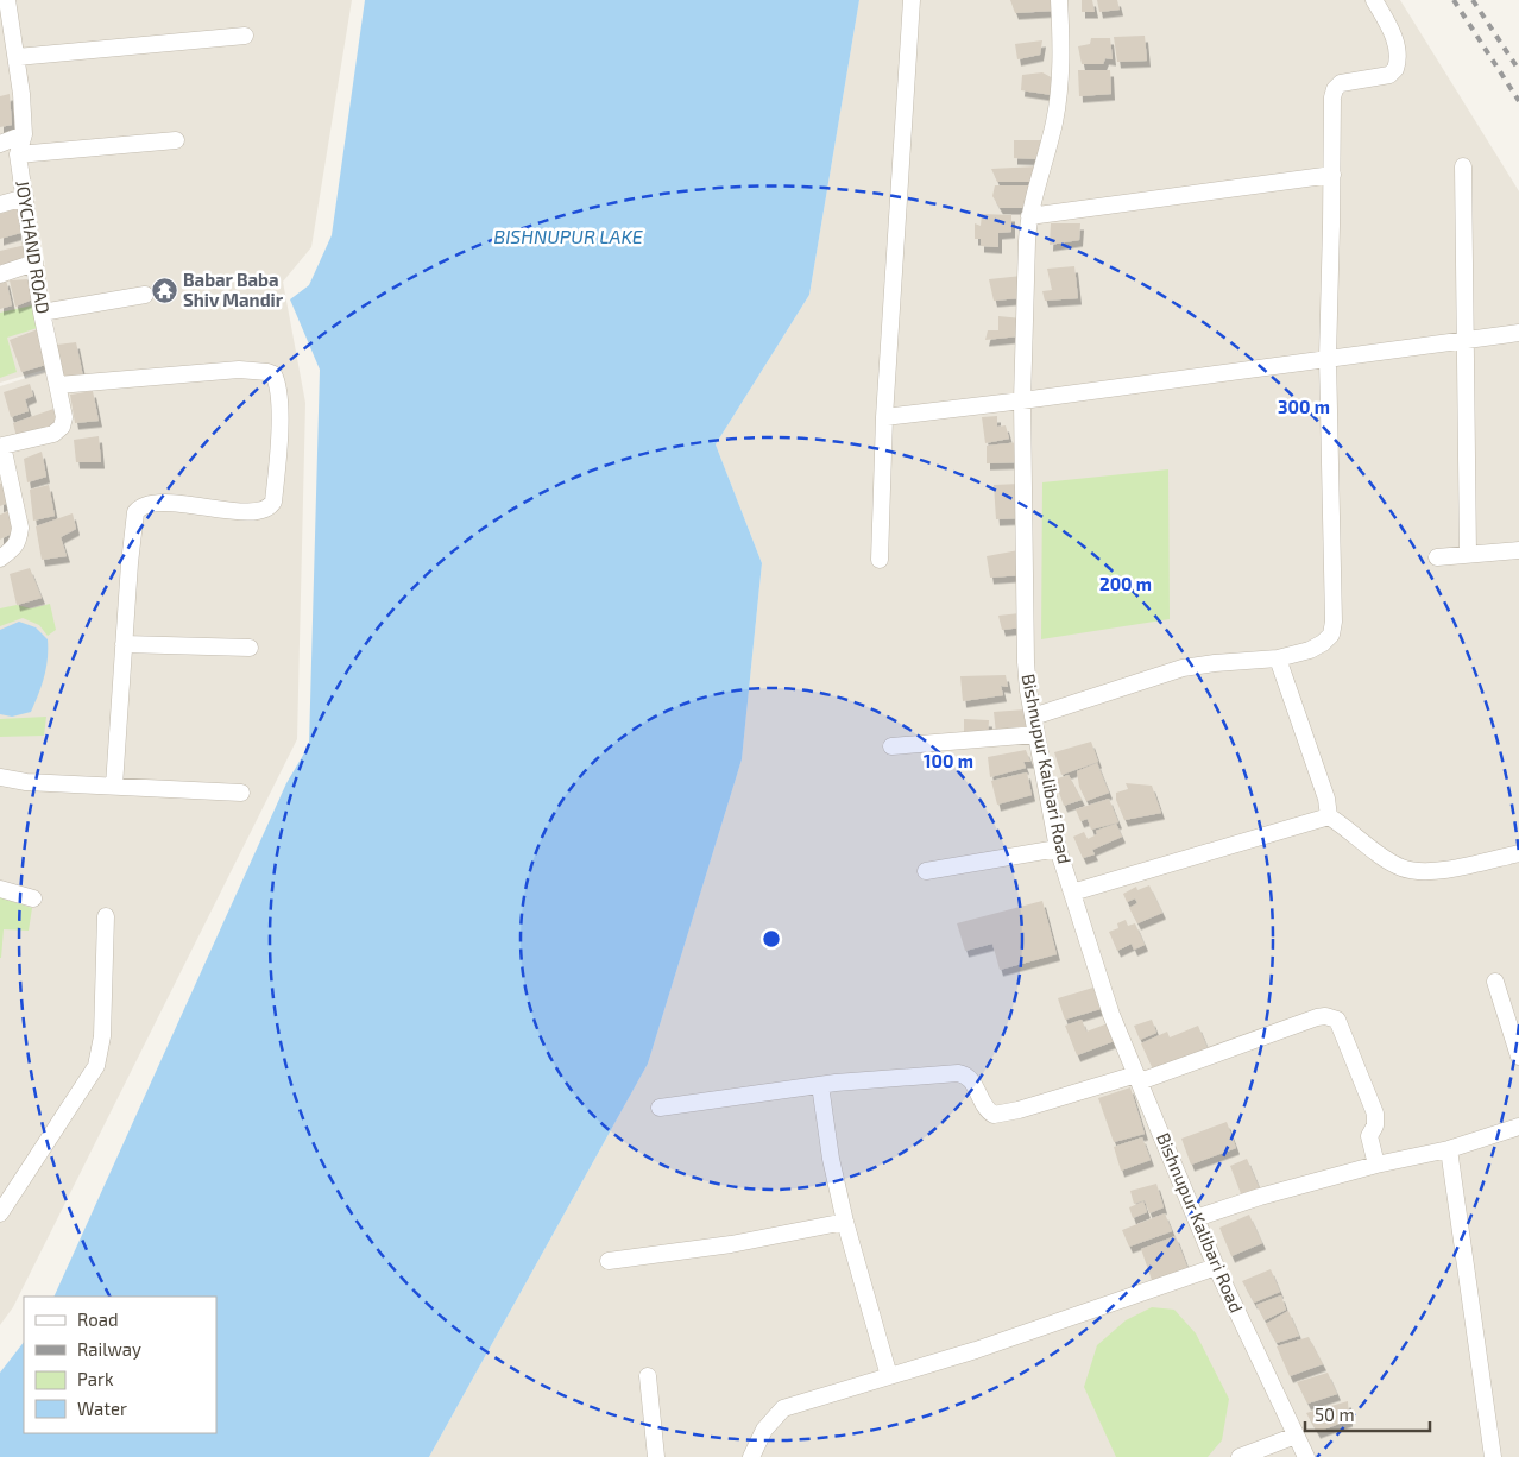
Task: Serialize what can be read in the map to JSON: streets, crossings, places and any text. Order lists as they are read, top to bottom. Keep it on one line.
{"streets":{"street":["JOYCHAND ROAD","Bishnupur Kalibari Road"]},"water":["BISHNUPUR LAKE"],"places":{"temple":["Babar Baba Shiv Mandir"]},"legend":["Road","Railway","Park","Water"],"scale_bar":"50 m","rings":["300 m","200 m","100 m"]}
